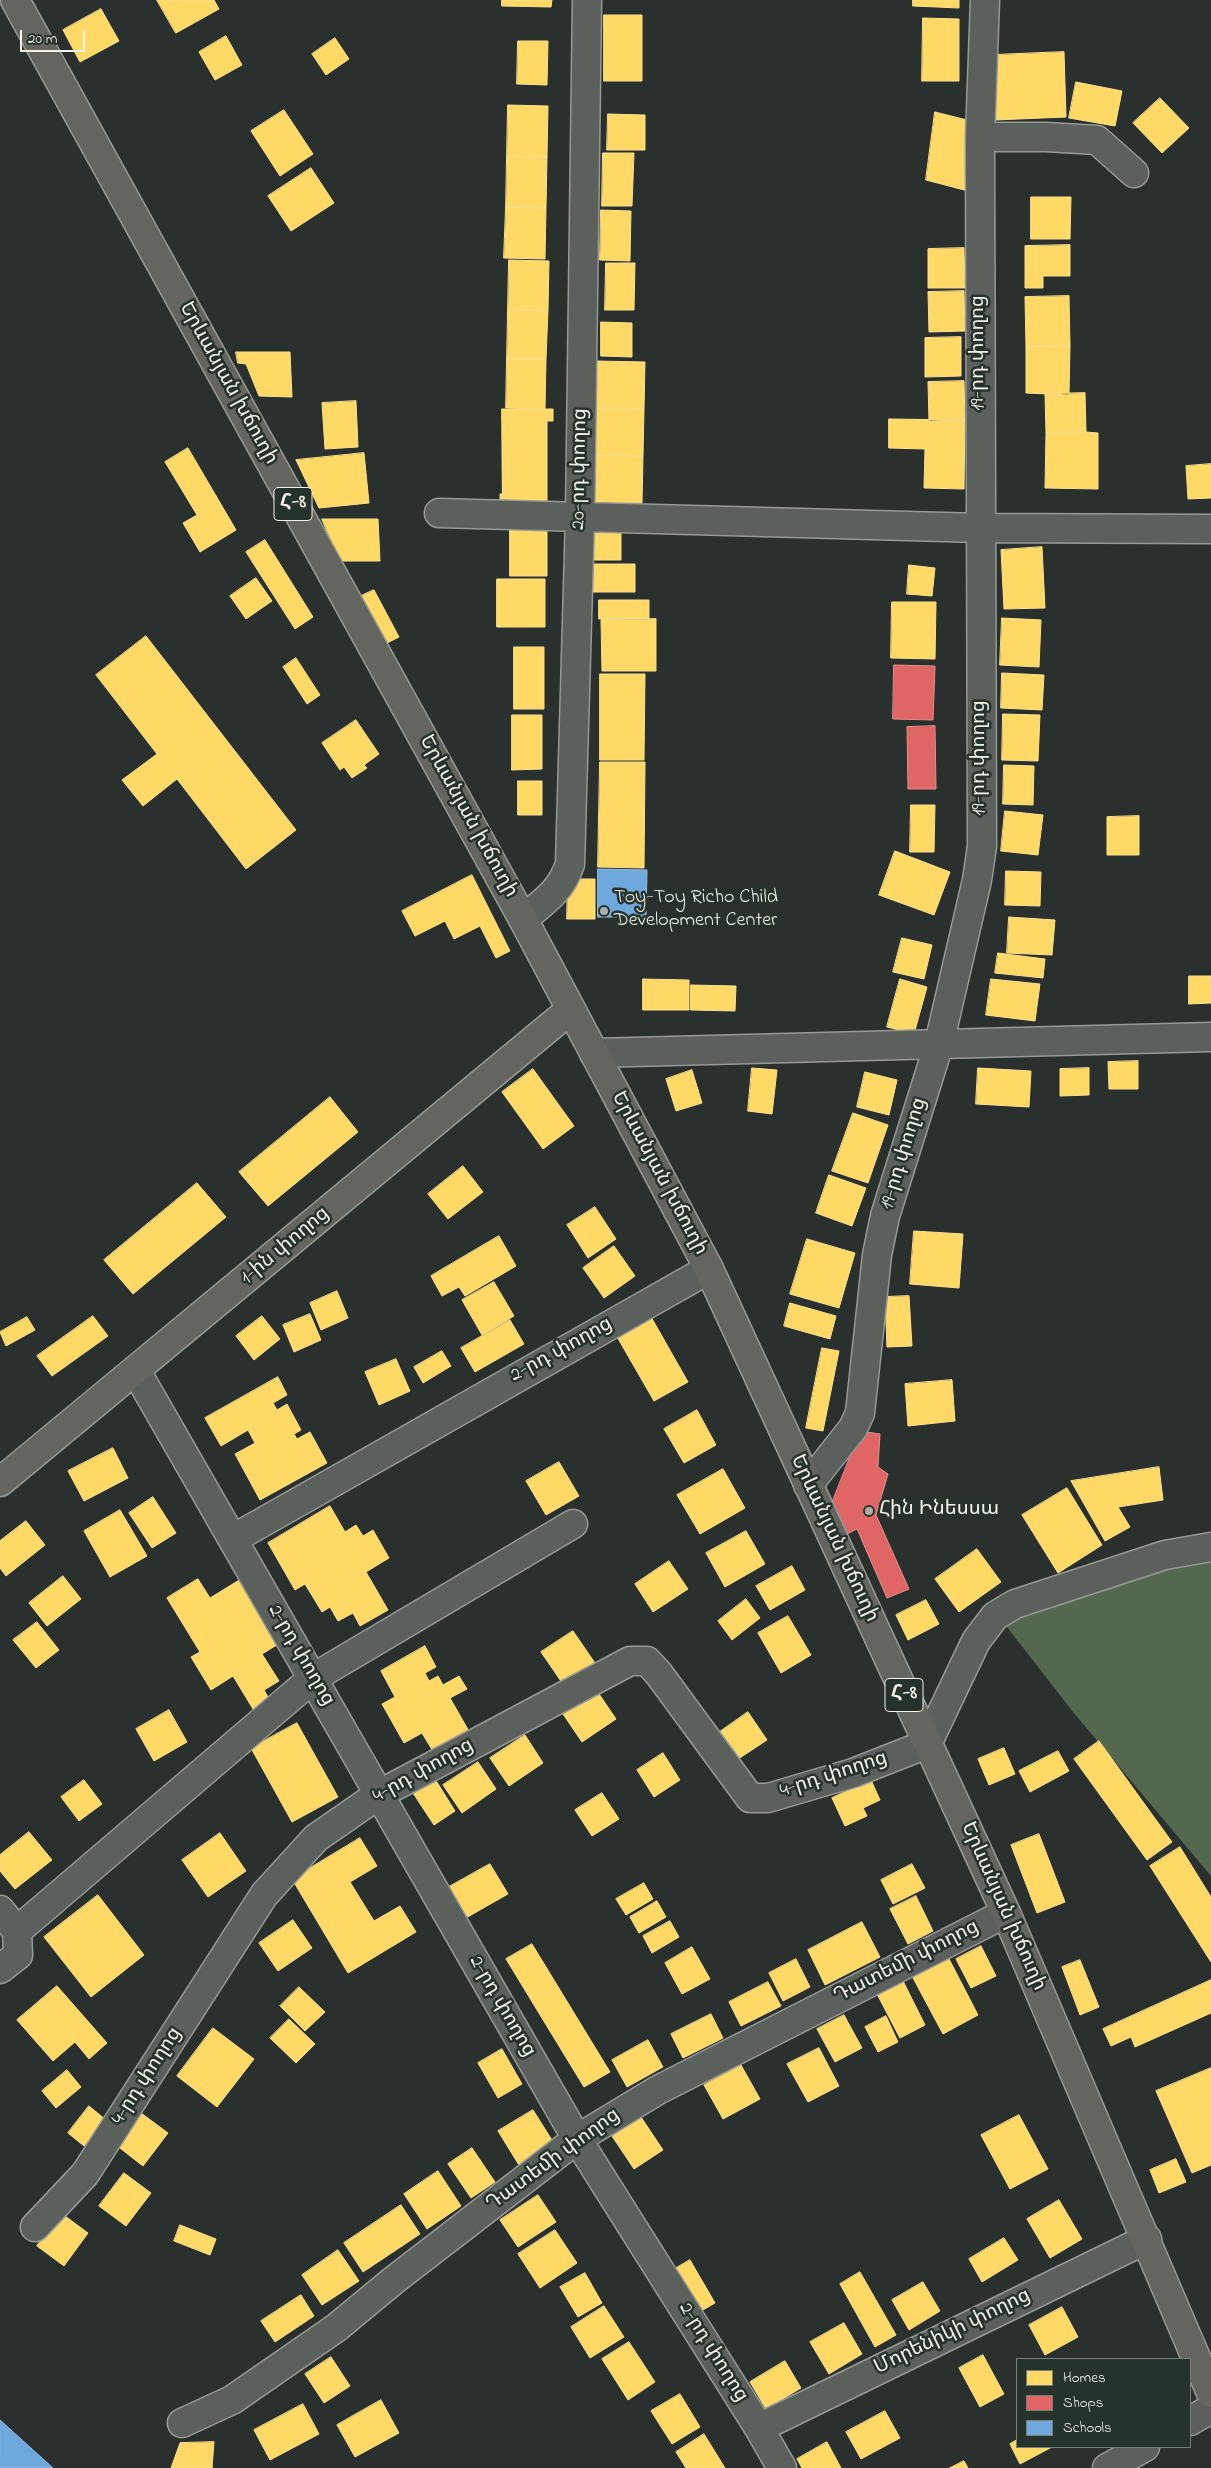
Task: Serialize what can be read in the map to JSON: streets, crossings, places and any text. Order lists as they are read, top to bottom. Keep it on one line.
{"streets":{"main road":["Երևանյան խճուղի","Հ-8","1-ին փողոց"],"street":["19-րդ փողոց","20-րդ փողոց","2-րդ փողոց","4-րդ փողոց","Դատեմի փողոց","Մորենիկի փողոց"]},"crossings":[["19-րդ փողոց","Երևանյան խճուղի"],["Երևանյան խճուղի","20-րդ փողոց"],["Երևանյան խճուղի","1-ին փողոց"],["Երևանյան խճուղի","2-րդ փողոց"],["Երևանյան խճուղի","4-րդ փողոց"],["Երևանյան խճուղի","Դատեմի փողոց"],["Երևանյան խճուղի","Մորենիկի փողոց"],["1-ին փողոց","2-րդ փողոց"],["2-րդ փողոց","4-րդ փողոց"],["2-րդ փողոց","Դատեմի փողոց"],["2-րդ փողոց","Մորենիկի փողոց"]],"places":["Toy-Toy Richo Child Development Center","Հին Ինեսսա"],"legend":["Homes","Shops","Schools"],"scale_bar":"20 m"}
